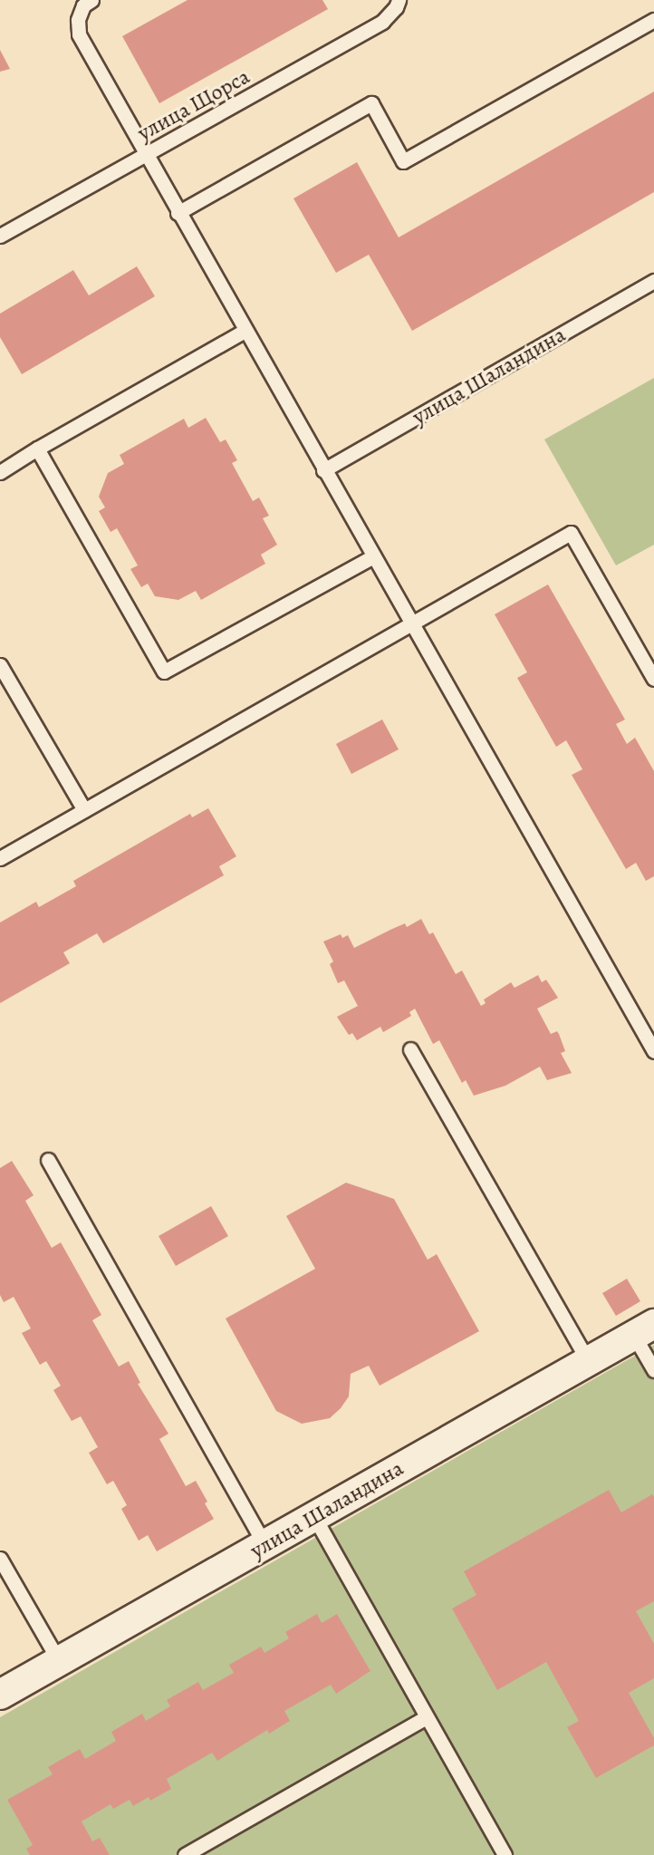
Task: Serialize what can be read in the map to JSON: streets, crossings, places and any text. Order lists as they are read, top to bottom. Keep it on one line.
{"streets":{"street":["улица Шаландина"],"lane":["улица Щорса"]}}
